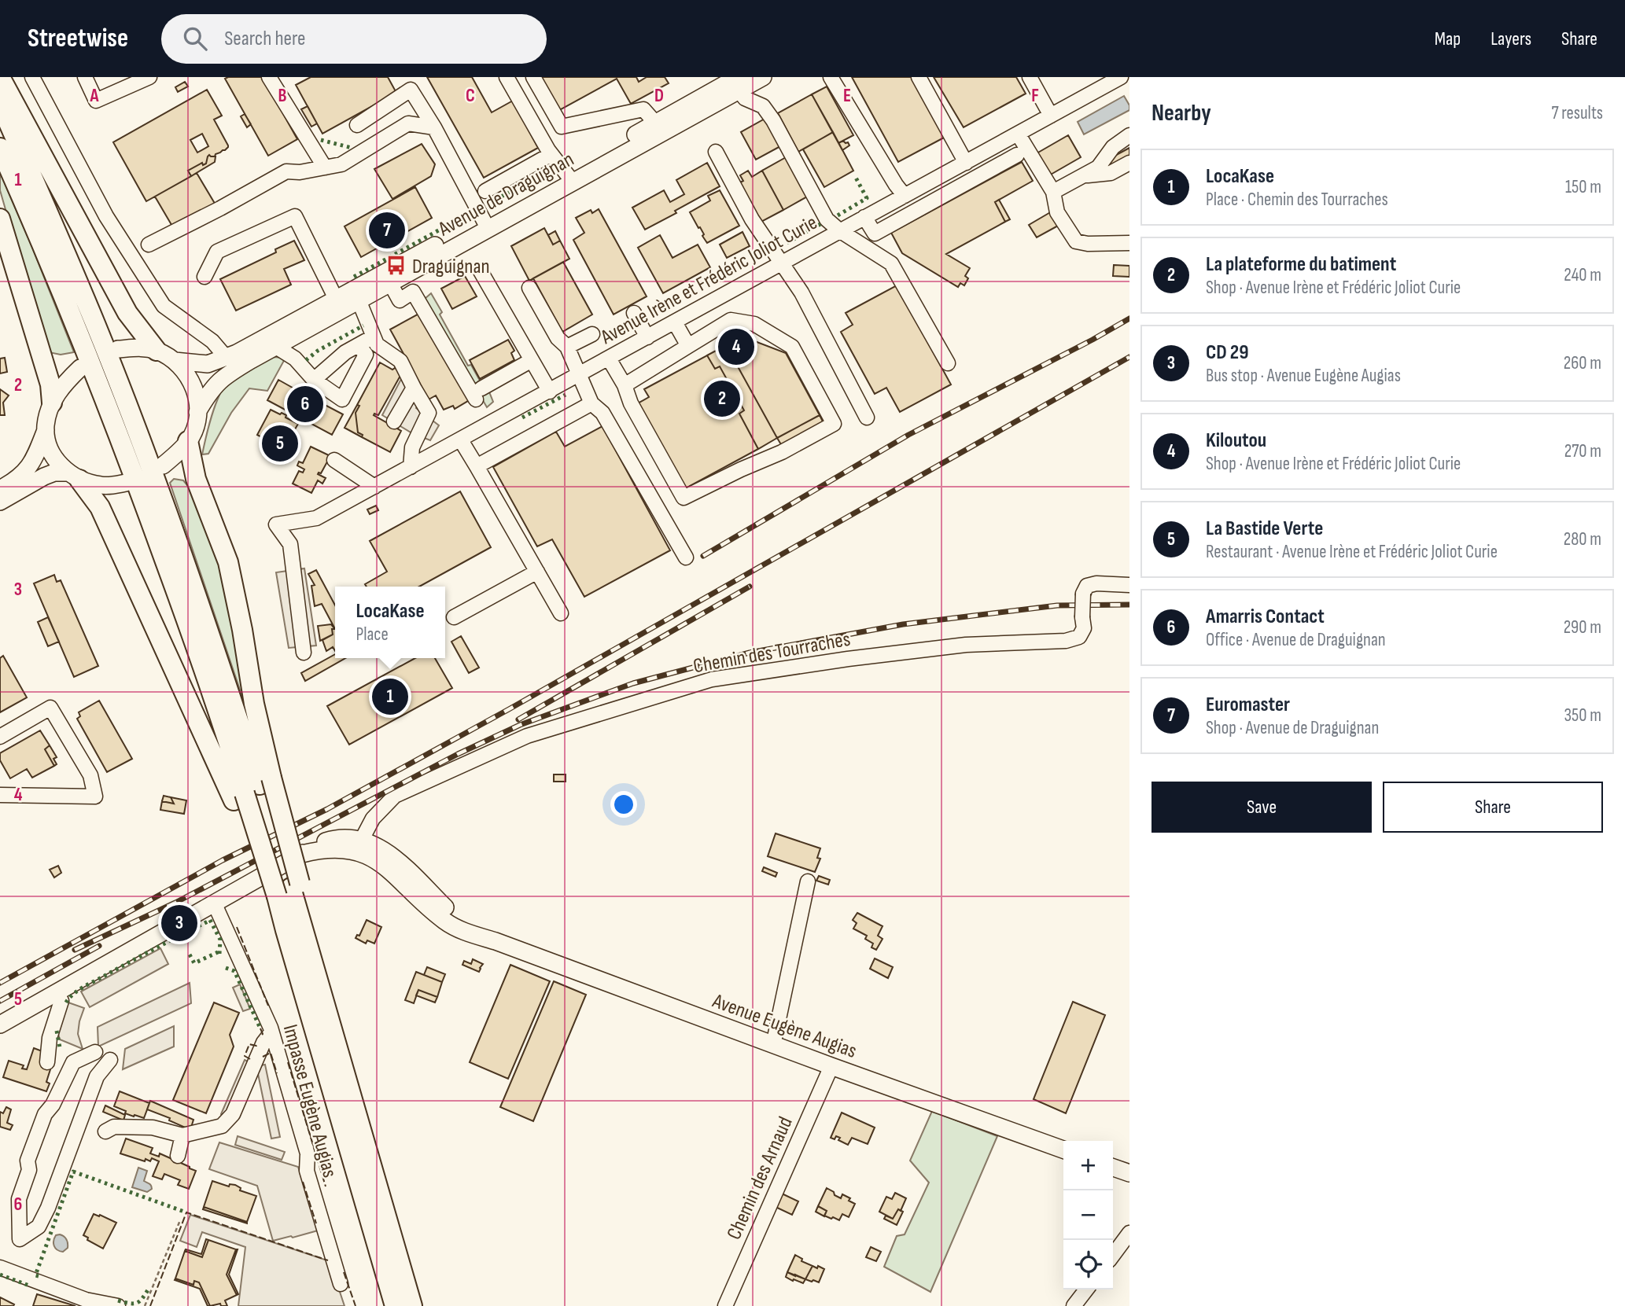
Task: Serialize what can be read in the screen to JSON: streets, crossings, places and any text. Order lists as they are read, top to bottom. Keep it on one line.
{"streets":{"main road":["Avenue de Draguignan","Avenue Eugène Augias"],"street":["Avenue Irène et Frédéric Joliot Curie","Chemin des Tourraches","Impasse Eugène Augias","Chemin des Arnaud"]},"crossings":[["Chemin des Tourraches","Avenue Eugène Augias"],["Avenue Eugène Augias","Impasse Eugène Augias"],["Avenue Eugène Augias","Chemin des Arnaud"]],"places":{"bus stop":["Draguignan"]},"page":{"header":"Streetwise","search":"Search here","nav":["Map","Layers","Share"],"heading":["Nearby","7 results"],"list":[{"mark":"1","name":"LocaKase","note":"Place · Chemin des Tourraches","value":"150 m"},{"mark":"2","name":"La plateforme du batiment","note":"Shop · Avenue Irène et Frédéric Joliot Curie","value":"240 m"},{"mark":"3","name":"CD 29","note":"Bus stop · Avenue Eugène Augias","value":"260 m"},{"mark":"4","name":"Kiloutou","note":"Shop · Avenue Irène et Frédéric Joliot Curie","value":"270 m"},{"mark":"5","name":"La Bastide Verte","note":"Restaurant · Avenue Irène et Frédéric Joliot Curie","value":"280 m"},{"mark":"6","name":"Amarris Contact","note":"Office · Avenue de Draguignan","value":"290 m"},{"mark":"7","name":"Euromaster","note":"Shop · Avenue de Draguignan","value":"350 m"}],"pins":["7","4","2","6","5","1","3"],"popup":["LocaKase","Place"],"buttons":["Save","Share"],"map_buttons":["+","−"]},"grid":{"columns":["A","B","C","D","E","F"],"rows":["1","2","3","4","5","6"]}}
